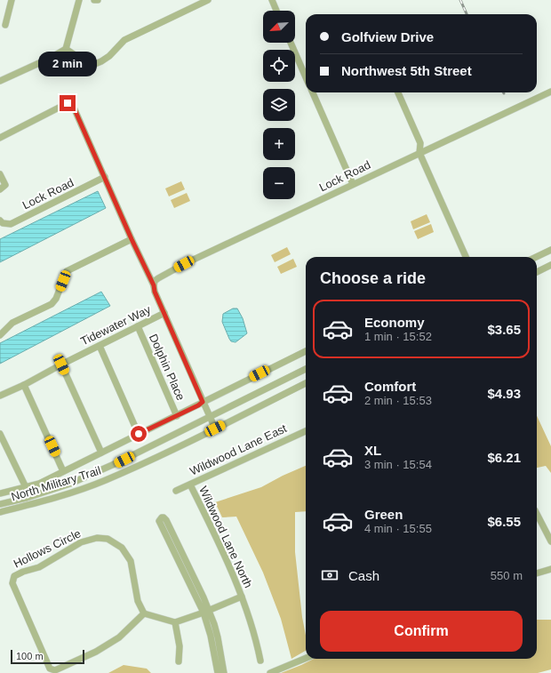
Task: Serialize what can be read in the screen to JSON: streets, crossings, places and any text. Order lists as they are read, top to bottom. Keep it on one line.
{"streets":{"street":["Lock Road","Tidewater Way","Dolphin Place","Wildwood Lane East","North Military Trail","Wildwood Lane North","Hollows Circle"]},"crossings":[["Tidewater Way","Dolphin Place"],["Wildwood Lane East","Wildwood Lane North"]],"scale_bar":"100 m","north":"bottom left","page":{"map_buttons":["+","−"],"banner":["Golfview Drive","Northwest 5th Street"],"bubble":"2 min","heading":"Choose a ride","list":[{"name":"Economy","note":"1 min · 15:52","value":"$3.65"},{"name":"Comfort","note":"2 min · 15:53","value":"$4.93"},{"name":"XL","note":"3 min · 15:54","value":"$6.21"},{"name":"Green","note":"4 min · 15:55","value":"$6.55"}],"pay":["Cash","550 m"],"buttons":"Confirm","scale":"100 m"}}
